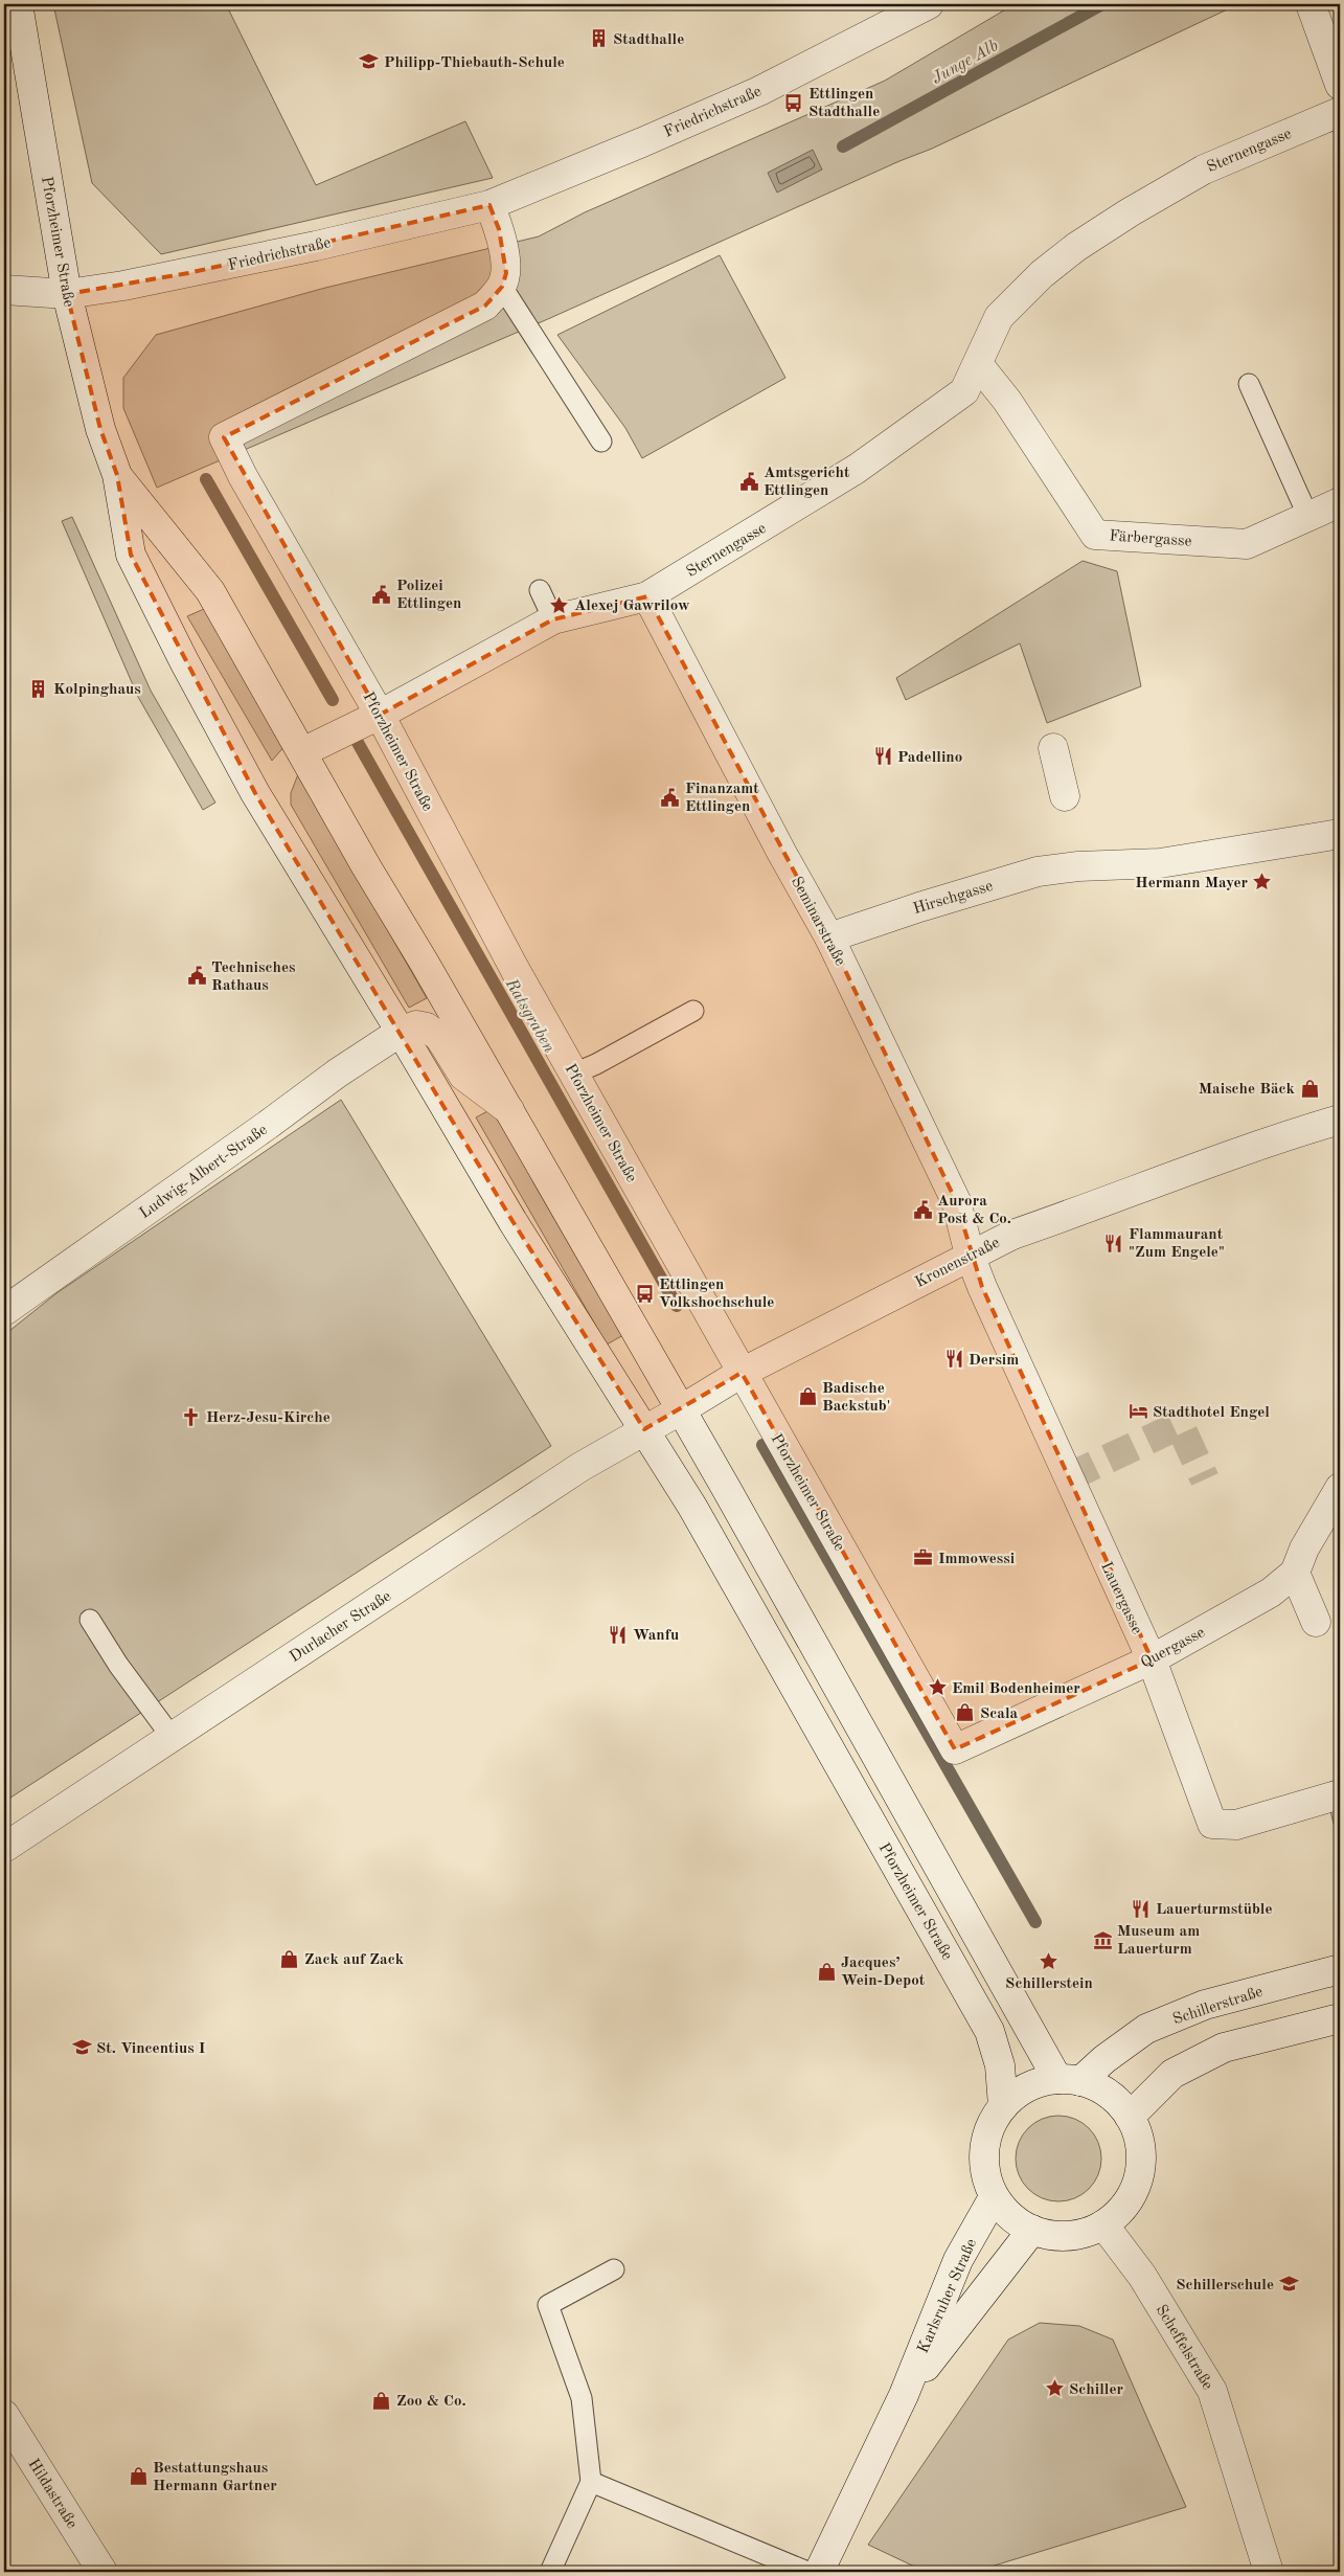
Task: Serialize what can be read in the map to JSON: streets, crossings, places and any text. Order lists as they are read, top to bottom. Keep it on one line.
{"streets":{"street":["Friedrichstraße","Sternengasse","Pforzheimer Straße","Färbergasse","Hirschgasse","Seminarstraße","Ludwig-Albert-Straße","Kronenstraße","Lauergasse","Durlacher Straße","Quergasse","Schillerstraße","Karlsruher Straße","Scheffelstraße","Hildastraße"]},"crossings":[["Friedrichstraße","Pforzheimer Straße"],["Sternengasse","Pforzheimer Straße"],["Sternengasse","Färbergasse"],["Sternengasse","Seminarstraße"],["Pforzheimer Straße","Ludwig-Albert-Straße"],["Pforzheimer Straße","Kronenstraße"],["Pforzheimer Straße","Durlacher Straße"],["Pforzheimer Straße","Quergasse"],["Pforzheimer Straße","Schillerstraße"],["Pforzheimer Straße","Karlsruher Straße"],["Pforzheimer Straße","Scheffelstraße"],["Hirschgasse","Seminarstraße"],["Seminarstraße","Kronenstraße"],["Seminarstraße","Lauergasse"],["Kronenstraße","Lauergasse"],["Kronenstraße","Durlacher Straße"],["Lauergasse","Quergasse"],["Schillerstraße","Karlsruher Straße"],["Schillerstraße","Scheffelstraße"],["Karlsruher Straße","Scheffelstraße"]],"water":["Junge Alb","Ratsgraben"],"places":{"building":["Stadthalle","Kolpinghaus"],"school or university":["Philipp-Thiebauth-Schule","St. Vincentius I","Schillerschule"],"bus stop":["Ettlingen Stadthalle","Ettlingen Volkshochschule"],"public building":["Amtsgericht Ettlingen","Polizei Ettlingen","Finanzamt Ettlingen","Technisches Rathaus","Aurora Post & Co."],"place":["Alexej Gawrilow","Hermann Mayer","Emil Bodenheimer","Schillerstein","Schiller"],"restaurant":["Padellino","Flammaurant \"Zum Engele\"","Dersim","Wanfu","Lauerturmstüble"],"shop":["Maische Bäck","Badische Backstub'","Scala","Zack auf Zack","Jacques’ Wein-Depot","Zoo & Co.","Bestattungshaus Hermann Gartner"],"hotel":["Stadthotel Engel"],"church":["Herz-Jesu-Kirche"],"office":["Immowessi"],"museum":["Museum am Lauerturm"]}}
